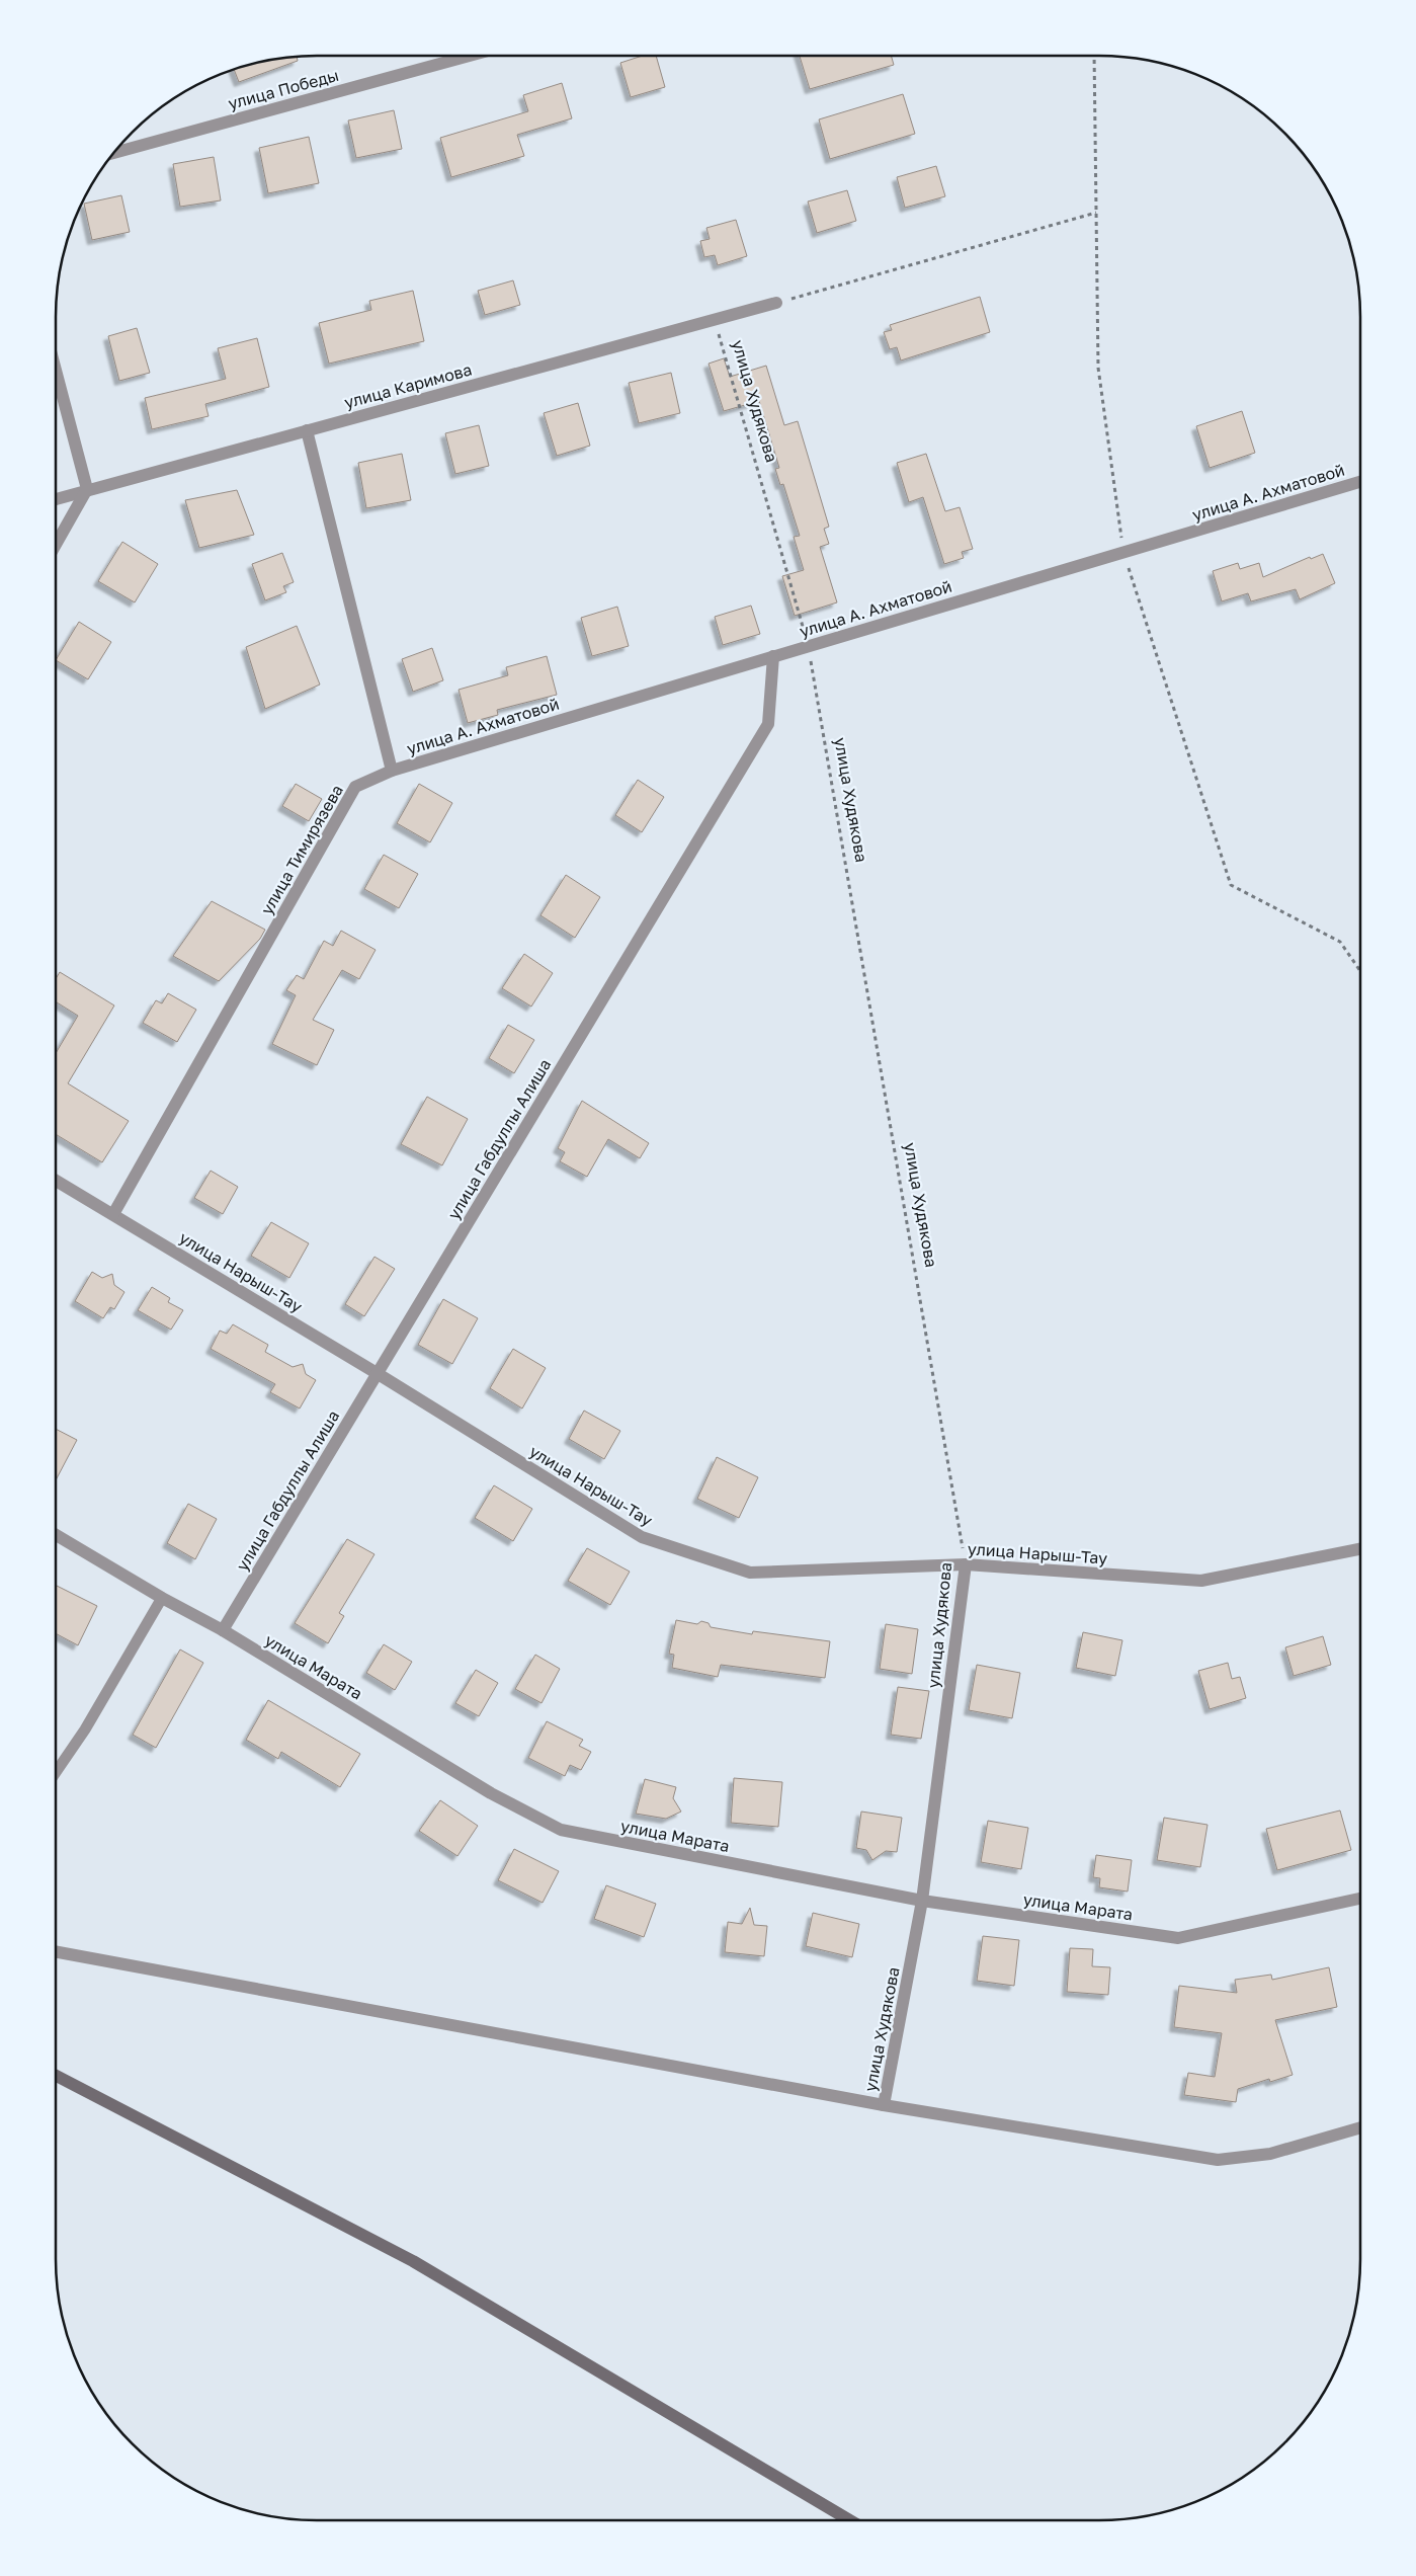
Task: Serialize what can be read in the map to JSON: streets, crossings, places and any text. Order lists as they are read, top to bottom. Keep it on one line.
{"streets":{"street":["улица Победы","улица Каримова","улица Худякова","улица А. Ахматовой","улица Тимирязева","улица Габдуллы Алиша","улица Нарыш-Тау","улица Марата"]},"crossings":[["улица Каримова","улица Худякова"],["улица Худякова","улица А. Ахматовой"],["улица Худякова","улица Нарыш-Тау"],["улица Худякова","улица Марата"],["улица А. Ахматовой","улица Тимирязева"],["улица А. Ахматовой","улица Габдуллы Алиша"],["улица Тимирязева","улица Нарыш-Тау"],["улица Габдуллы Алиша","улица Нарыш-Тау"],["улица Габдуллы Алиша","улица Марата"]]}
